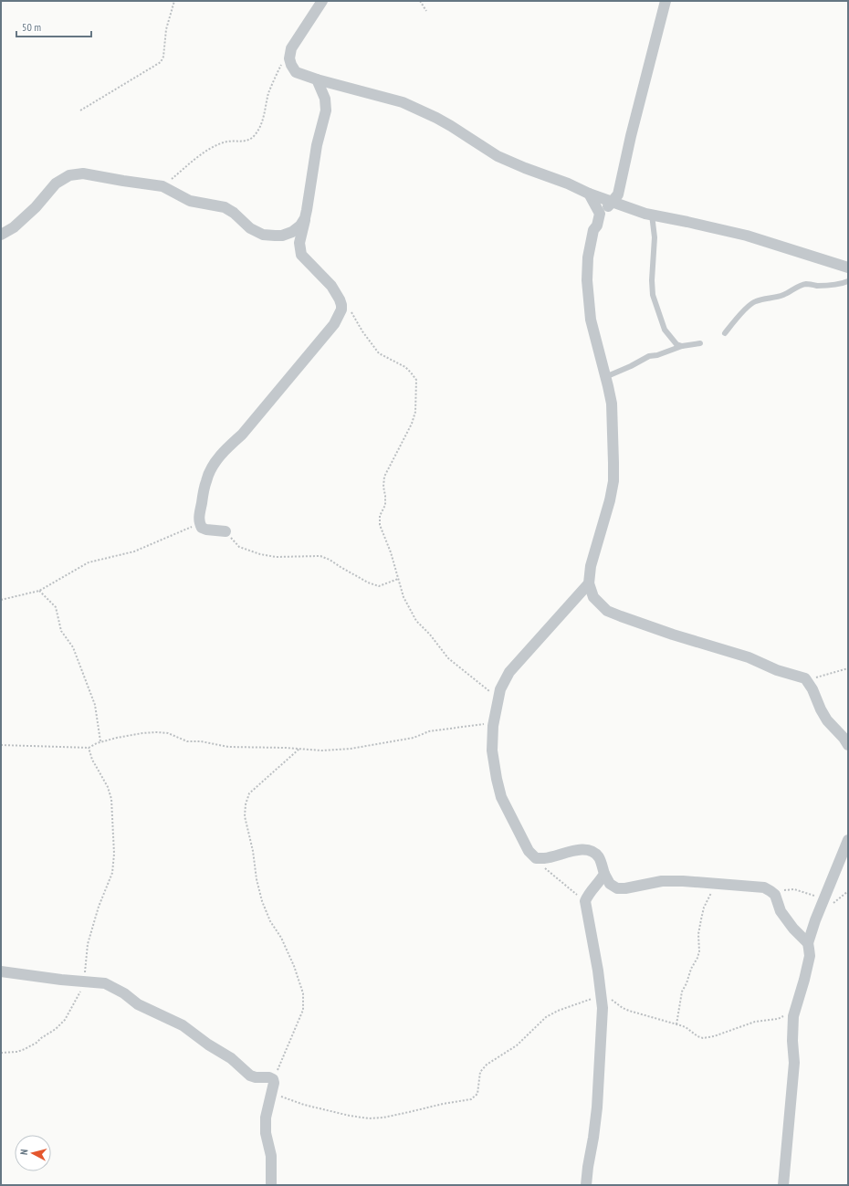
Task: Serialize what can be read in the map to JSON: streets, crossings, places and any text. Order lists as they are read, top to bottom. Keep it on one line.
{"scale_bar":"50 m","north":"left"}
